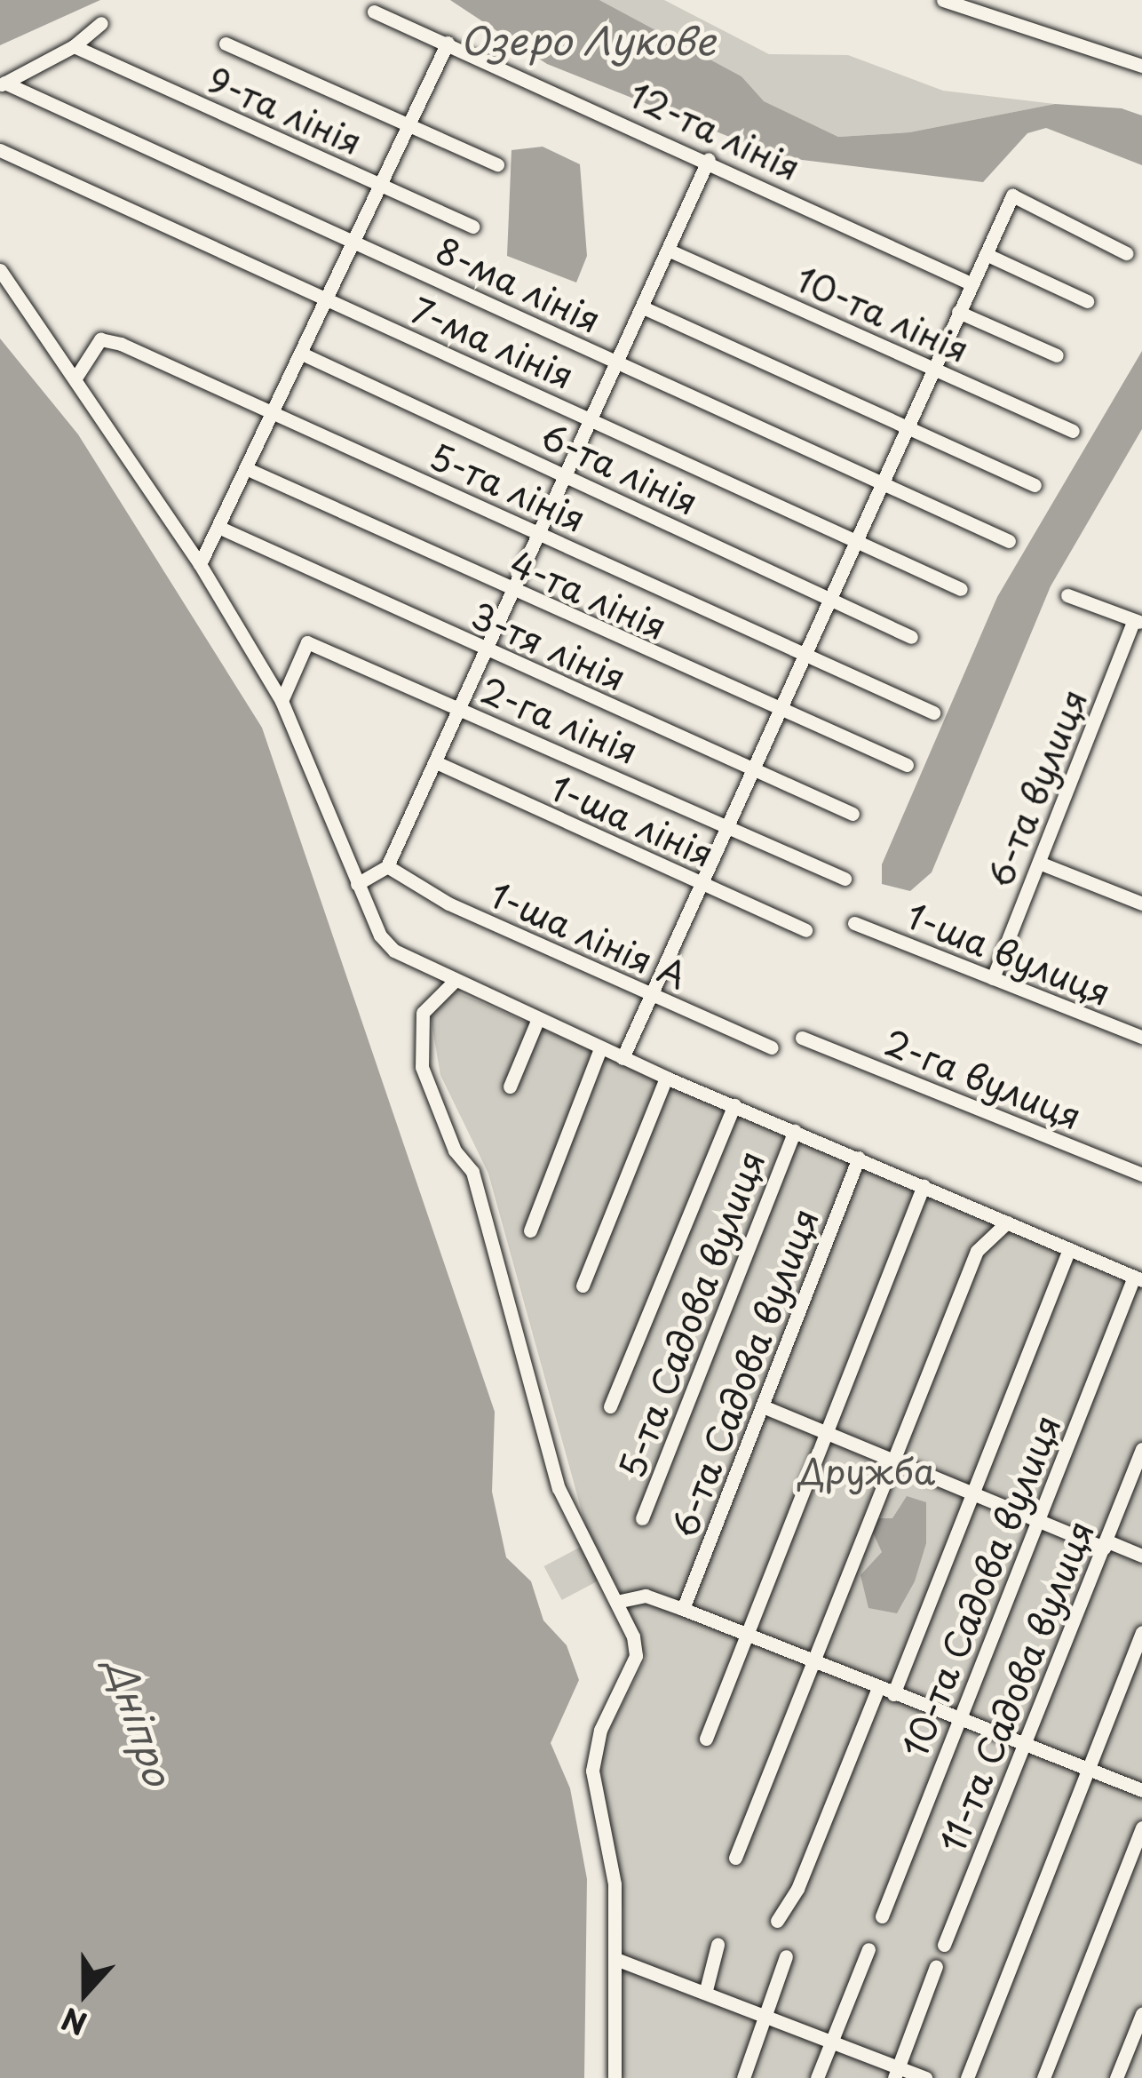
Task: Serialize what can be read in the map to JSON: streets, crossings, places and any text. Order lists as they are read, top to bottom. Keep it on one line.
{"streets":{"street":["9-та лінія","12-та лінія","8-ма лінія","10-та лінія","7-ма лінія","6-та лінія","5-та лінія","4-та лінія","3-тя лінія","2-га лінія","6-та вулиця","1-ша лінія","1-ша лінія А","1-ша вулиця","2-га вулиця","5-та Садова вулиця","6-та Садова вулиця","10-та Садова вулиця","11-та Садова вулиця"]},"crossings":[["6-та вулиця","1-ша вулиця"]],"water":["Озеро Лукове","Дніпро"],"parks":["Дружба"],"north":"bottom"}
